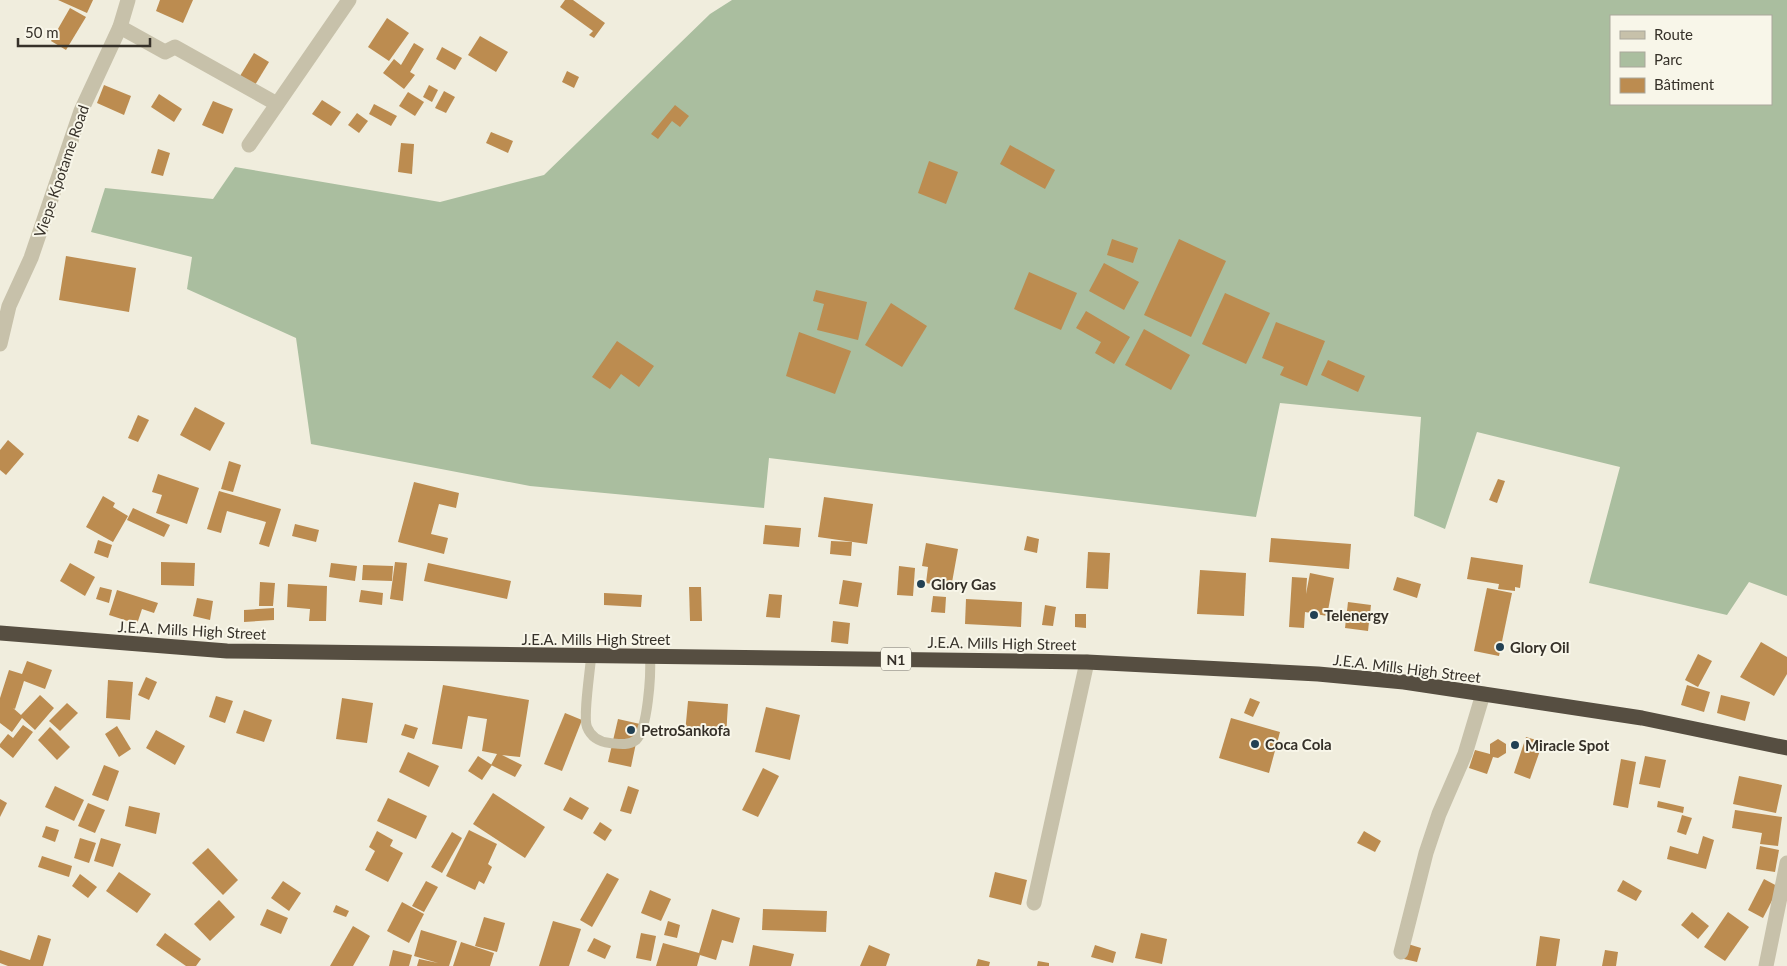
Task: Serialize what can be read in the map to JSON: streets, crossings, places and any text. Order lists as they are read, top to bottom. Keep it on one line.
{"streets":{"highway":["J.E.A. Mills High Street","N1"],"street":["Viepe Kpotame Road"]},"places":["Glory Gas","Telenergy","Glory Oil","PetroSankofa","Coca Cola","Miracle Spot"],"legend":["Route","Parc","Bâtiment"],"scale_bar":"50 m"}
